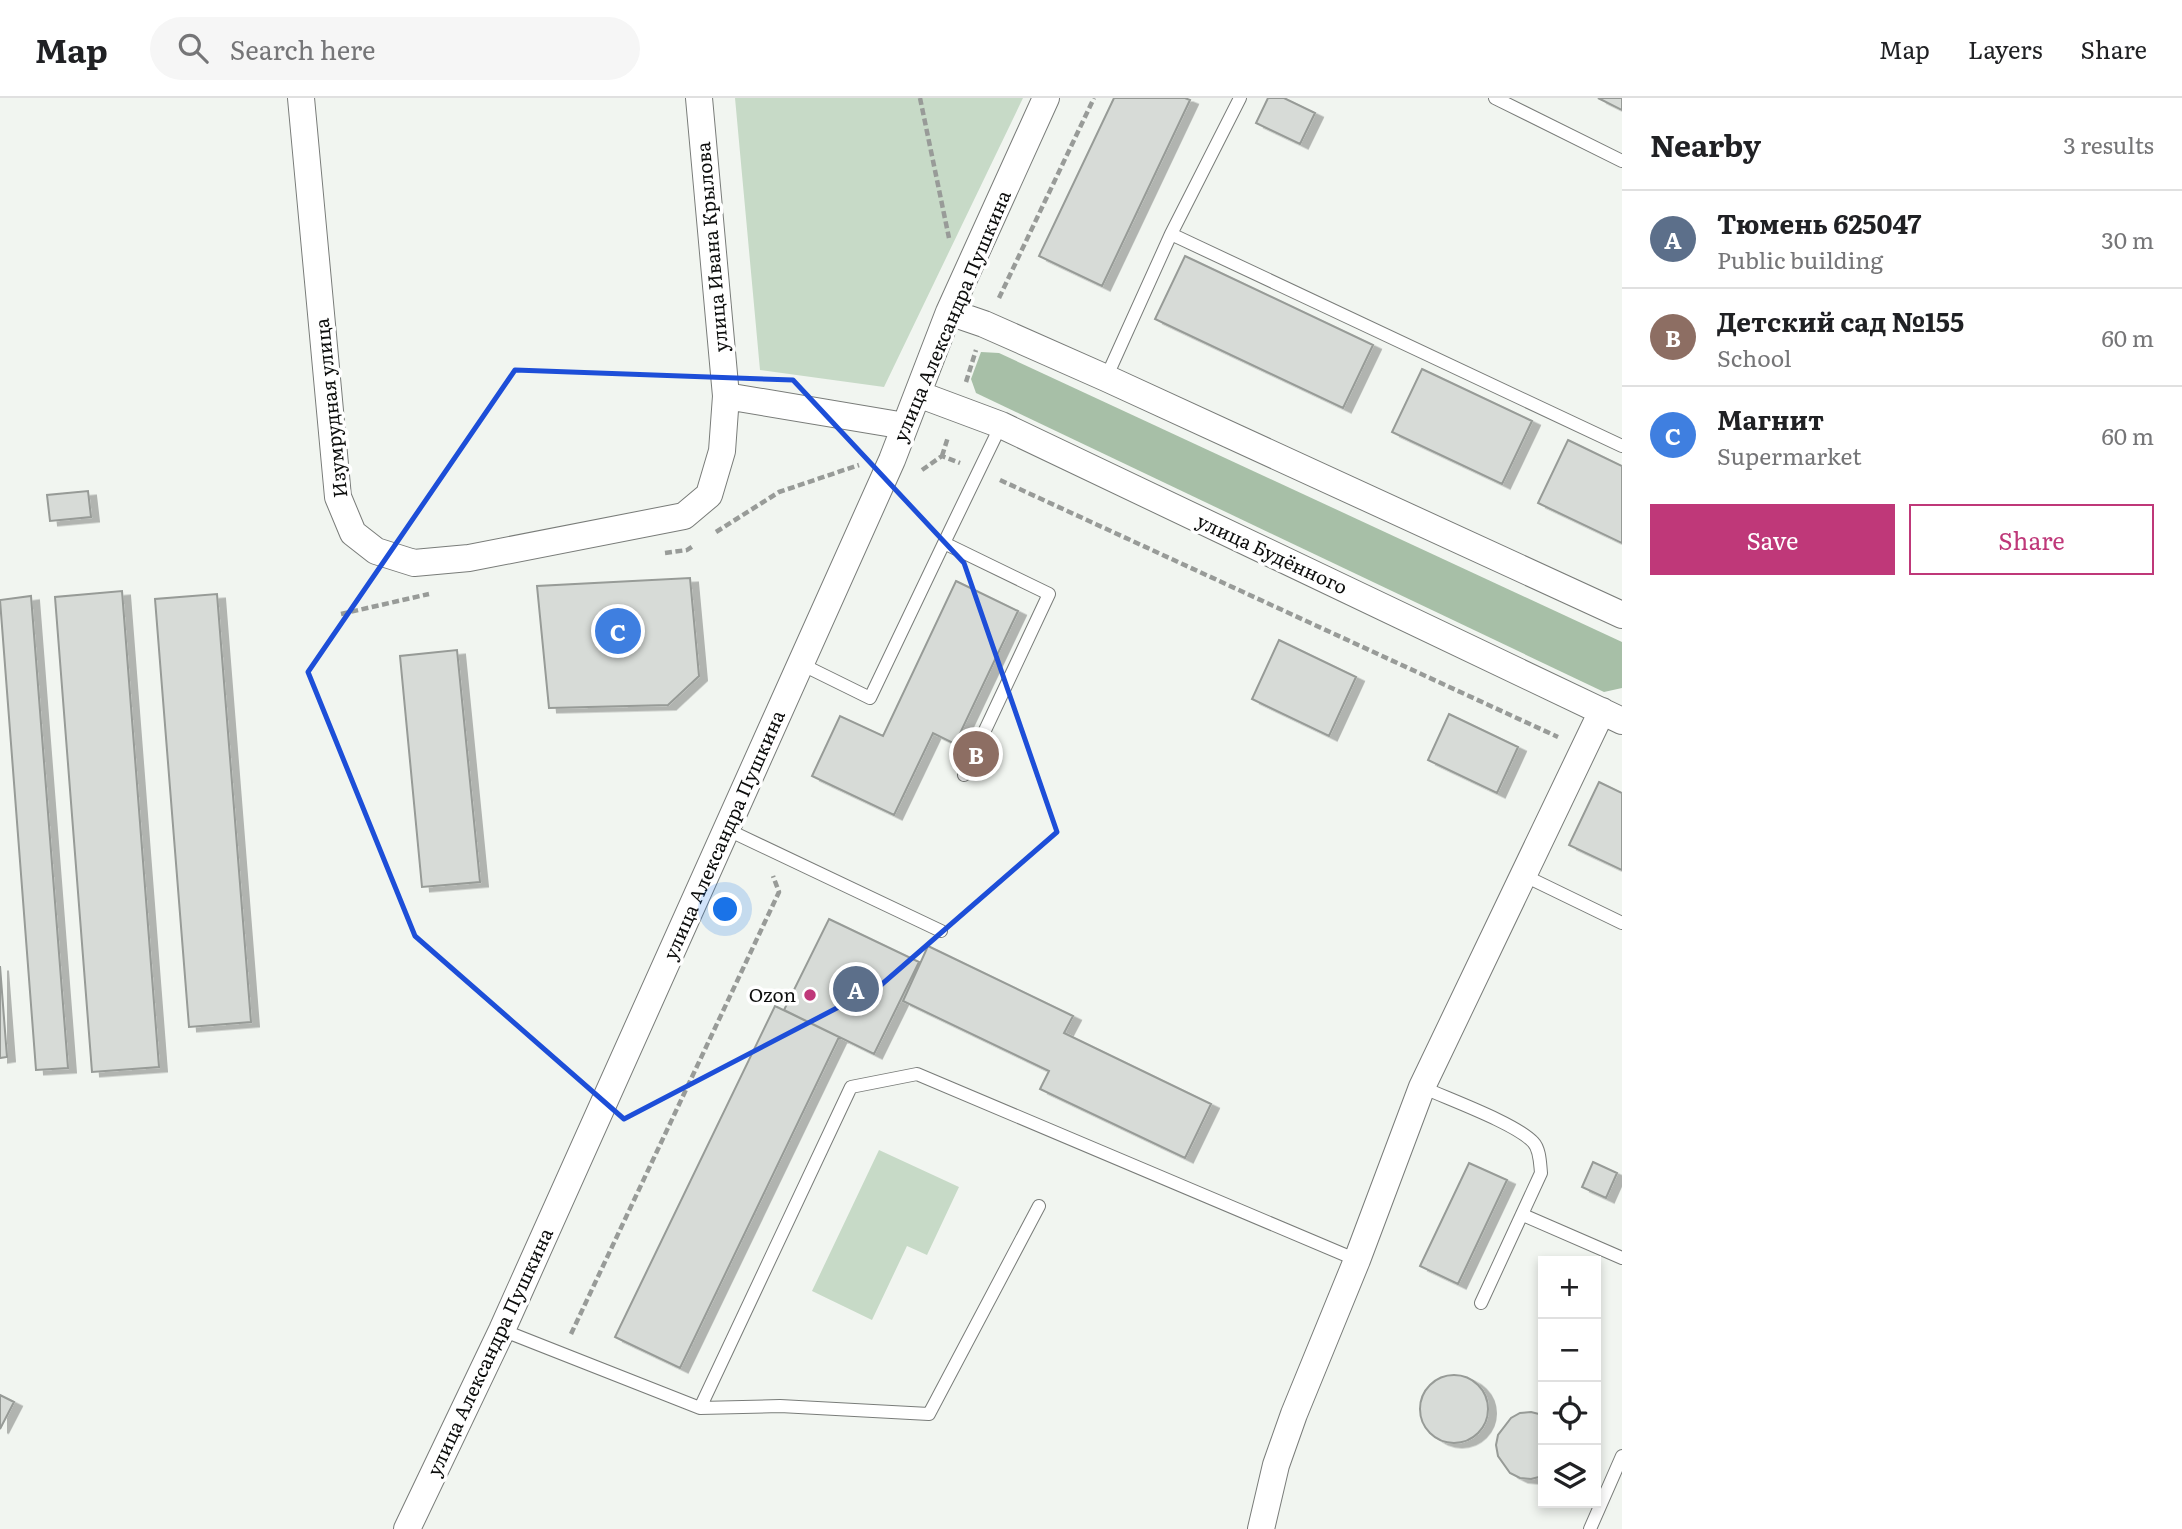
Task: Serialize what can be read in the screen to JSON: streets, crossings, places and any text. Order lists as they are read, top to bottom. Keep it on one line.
{"streets":{"street":["улица Ивана Крылова","улица Александра Пушкина","Изумрудная улица","улица Будённого"]},"crossings":[["улица Ивана Крылова","Изумрудная улица"],["улица Александра Пушкина","улица Будённого"]],"places":["Ozon"],"page":{"header":"Map","search":"Search here","nav":["Map","Layers","Share"],"heading":["Nearby","3 results"],"list":[{"mark":"A","name":"Тюмень 625047","note":"Public building","value":"30 m"},{"mark":"B","name":"Детский сад №155","note":"School","value":"60 m"},{"mark":"C","name":"Магнит","note":"Supermarket","value":"60 m"}],"buttons":["Save","Share"],"pins":["C","B","A"],"map_buttons":["+","−"]}}
